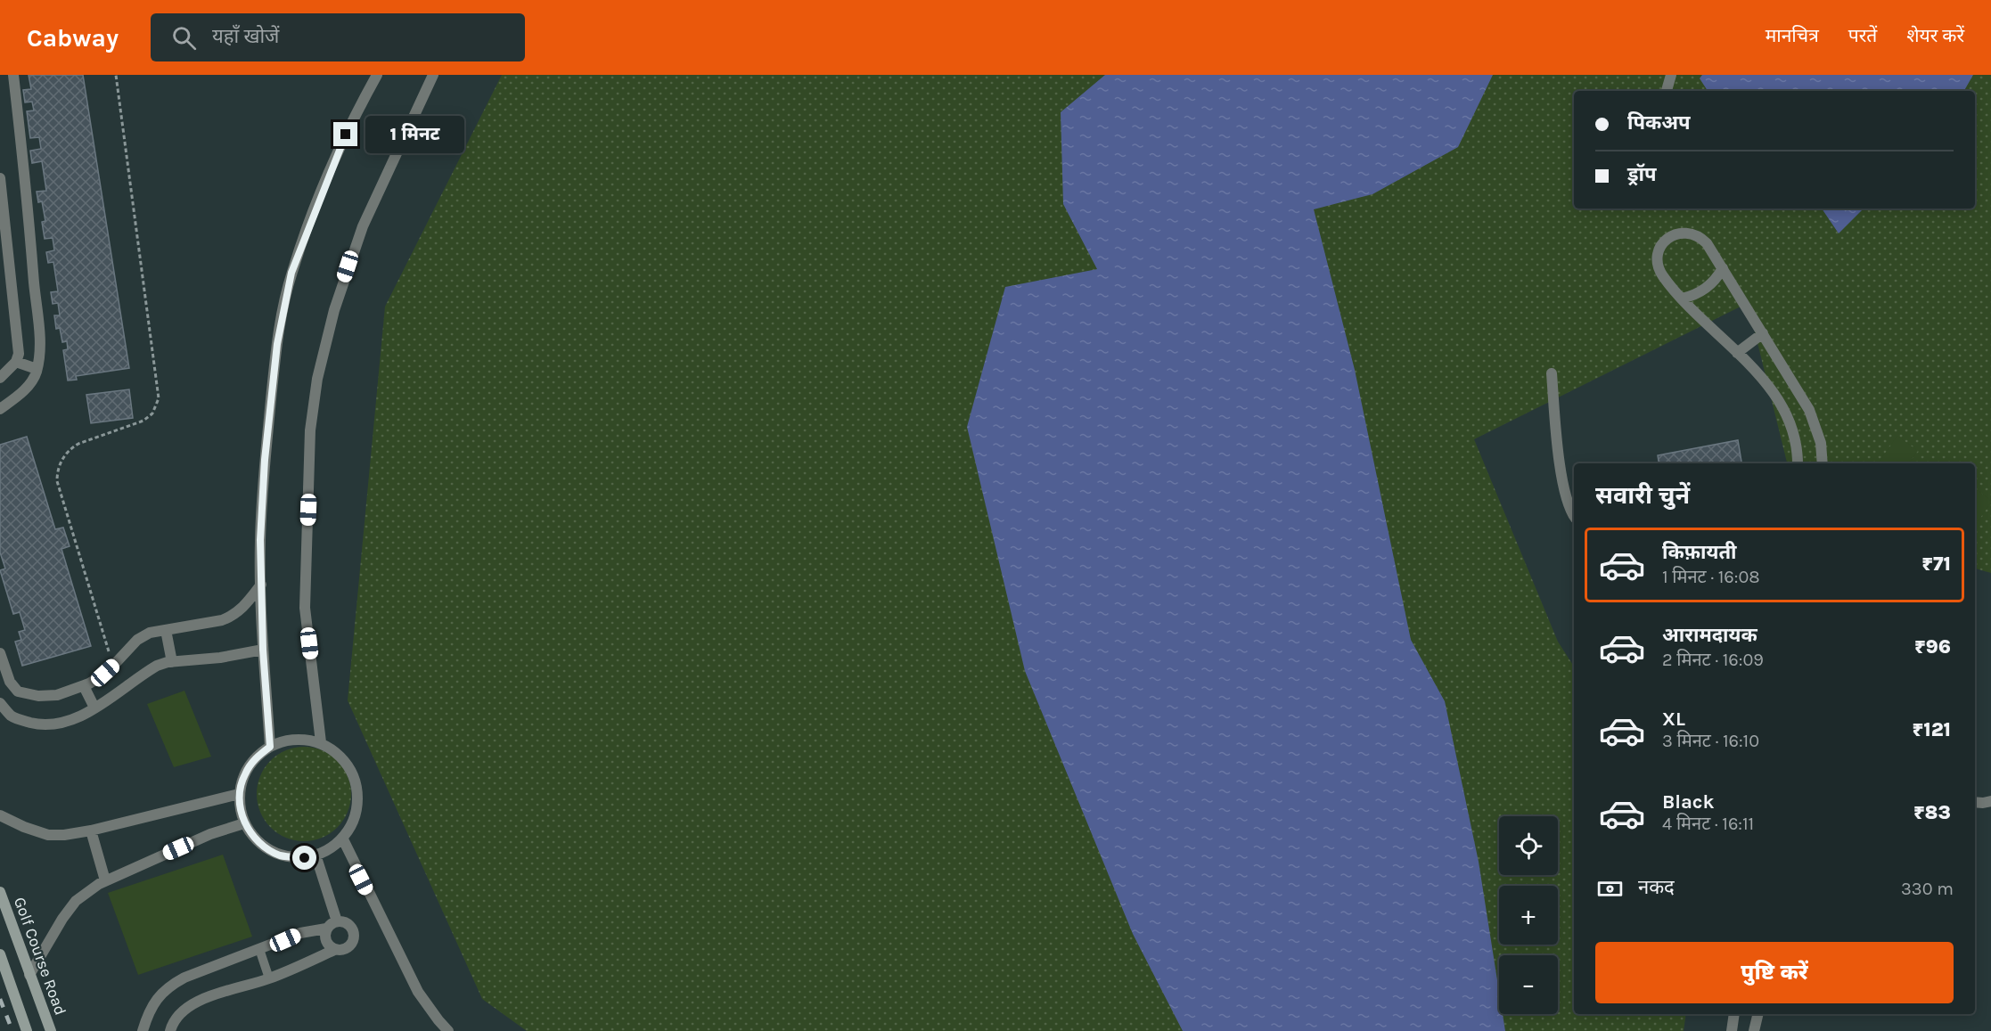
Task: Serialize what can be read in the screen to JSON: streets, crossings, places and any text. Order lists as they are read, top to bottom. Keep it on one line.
{"streets":{"street":["Golf Course Road"]},"page":{"header":"Cabway","search":"यहाँ खोजें","nav":["मानचित्र","परतें","शेयर करें"],"banner":["पिकअप","ड्रॉप"],"bubble":"1 मिनट","heading":"सवारी चुनें","list":[{"name":"किफ़ायती","note":"1 मिनट · 16:08","value":"₹71"},{"name":"आरामदायक","note":"2 मिनट · 16:09","value":"₹96"},{"name":"XL","note":"3 मिनट · 16:10","value":"₹121"},{"name":"Black","note":"4 मिनट · 16:11","value":"₹83"}],"map_buttons":["+","−"],"pay":["नकद","330 m"],"buttons":"पुष्टि करें"}}
